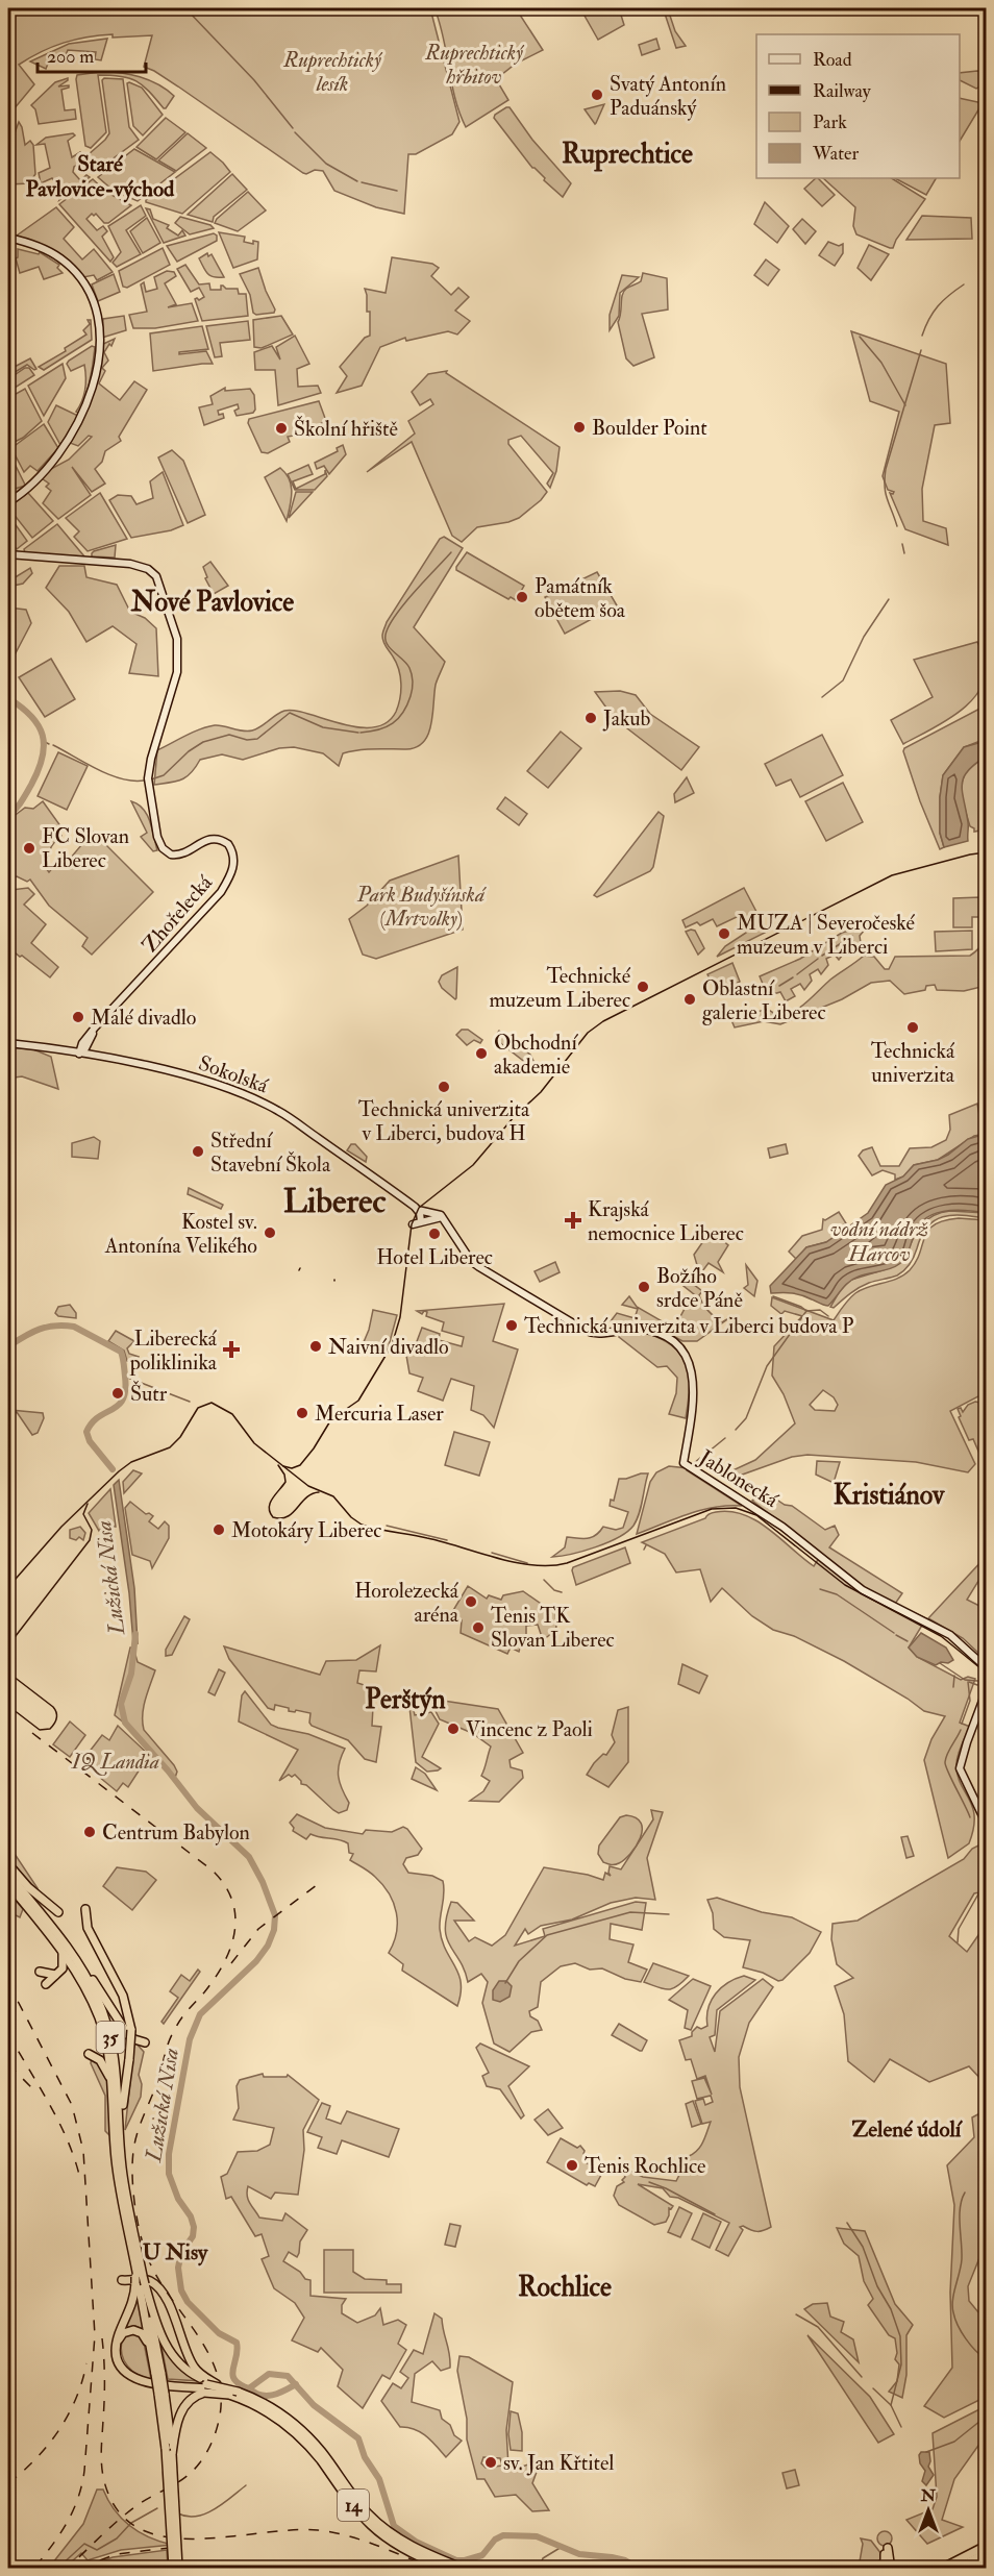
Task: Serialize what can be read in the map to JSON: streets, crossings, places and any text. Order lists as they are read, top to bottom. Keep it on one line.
{"streets":{"highway":["35","14"],"main road":["Zhořelecká","Sokolská","Jablonecká"]},"crossings":[["Zhořelecká","Sokolská"],["35","14"]],"districts":["Ruprechtice","Staré Pavlovice-východ","Nové Pavlovice","Liberec","Kristiánov","Perštýn","Zelené údolí","U Nisy","Rochlice"],"water":["vodní nádrž Harcov","Lužická Nisa"],"parks":["Ruprechtický hřbitov","Ruprechtický lesík","Park Budyšínská (Mrtvolky)","IQ Landia"],"places":{"other":["Svatý Antonín Paduánský","Boulder Point","Školní hřiště","Památník obětem šoa","Jakub","FC Slovan Liberec","MUZA | Severočeské muzeum v Liberci","Technické muzeum Liberec","Oblastní galerie Liberec","Malé divadlo","Technická univerzita","Obchodní akademie","Technická univerzita v Liberci, budova H","Střední Stavební Škola","Kostel sv. Antonína Velikého","Hotel Liberec","Božího srdce Páně","Technická univerzita v Liberci budova P","Naivní divadlo","Šutr","Mercuria Laser","Motokáry Liberec","Horolezecká aréna","Tenis TK Slovan Liberec","Vincenc z Paoli","Centrum Babylon","Tenis Rochlice","sv. Jan Křtitel"],"health":["Krajská nemocnice Liberec","Liberecká poliklinika"]},"legend":["Road","Railway","Park","Water"],"scale_bar":"200 m","north":"top"}
